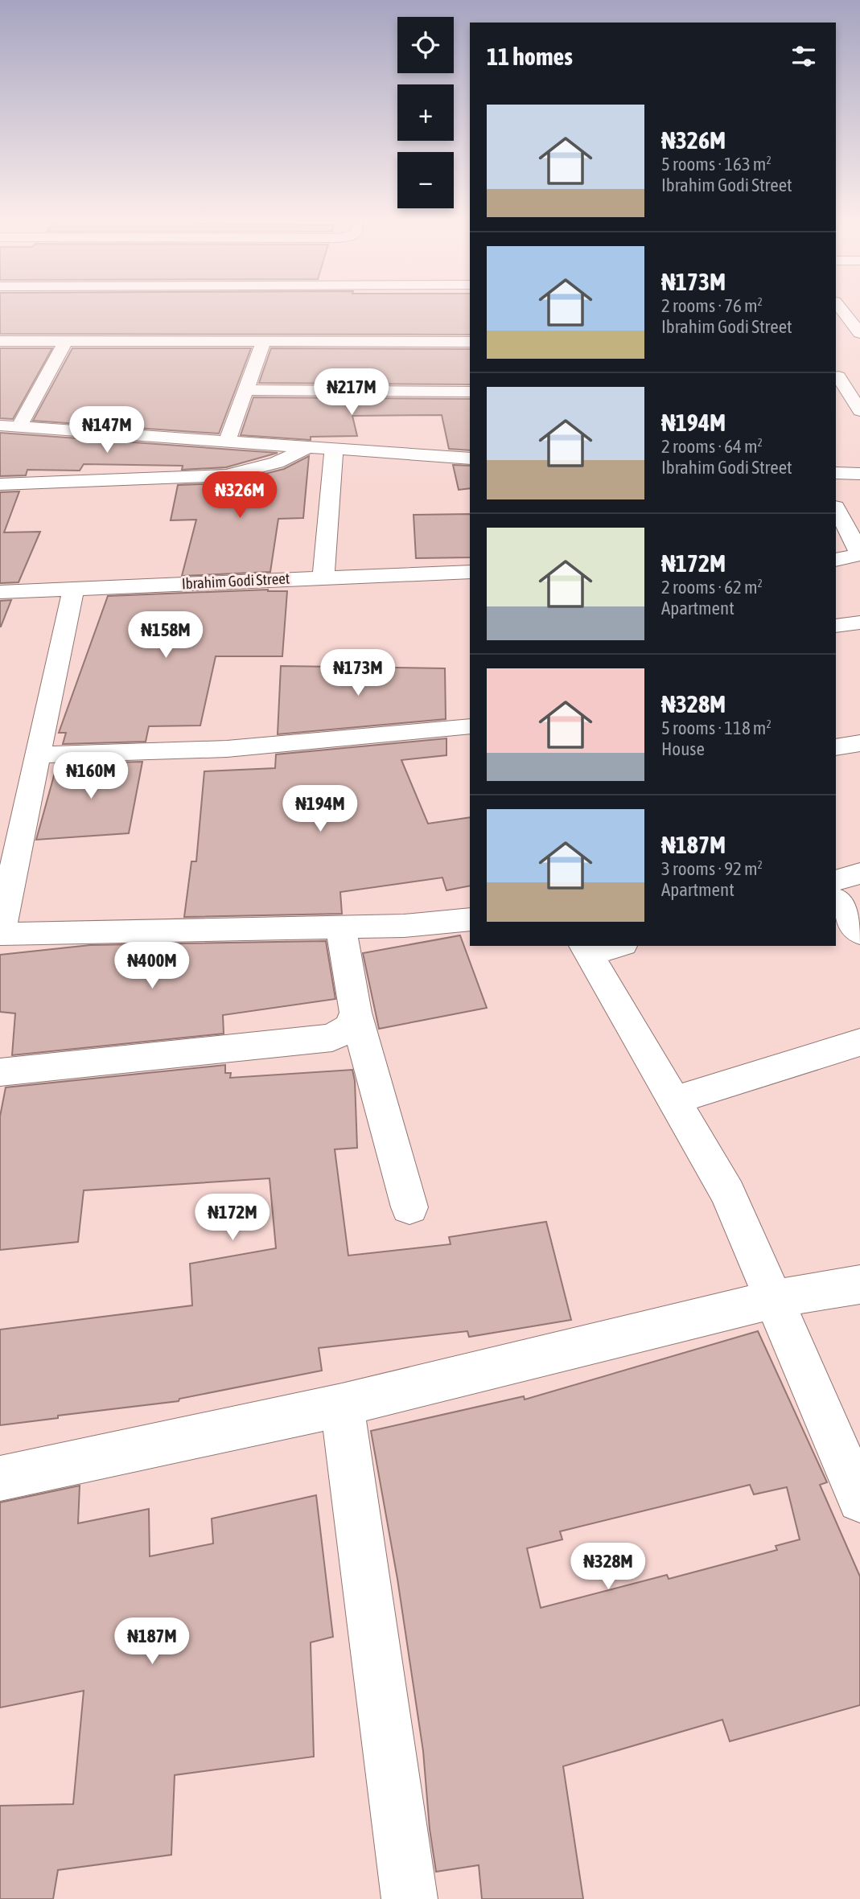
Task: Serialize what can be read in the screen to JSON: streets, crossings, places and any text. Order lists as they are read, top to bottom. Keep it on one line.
{"streets":{"street":["Ibrahim Godi Street"]},"page":{"map_buttons":["+","−"],"heading":"11 homes","list":[{"name":"₦326M","note":"5 rooms · 163 m² · Ibrahim Godi Street"},{"name":"₦173M","note":"2 rooms · 76 m² · Ibrahim Godi Street"},{"name":"₦194M","note":"2 rooms · 64 m² · Ibrahim Godi Street"},{"name":"₦172M","note":"2 rooms · 62 m² · Apartment"},{"name":"₦328M","note":"5 rooms · 118 m² · House"},{"name":"₦187M","note":"3 rooms · 92 m² · Apartment"}],"price":["₦217M","₦147M","₦326M","₦158M","₦173M","₦160M","₦194M","₦400M","₦172M","₦328M","₦187M"]}}
